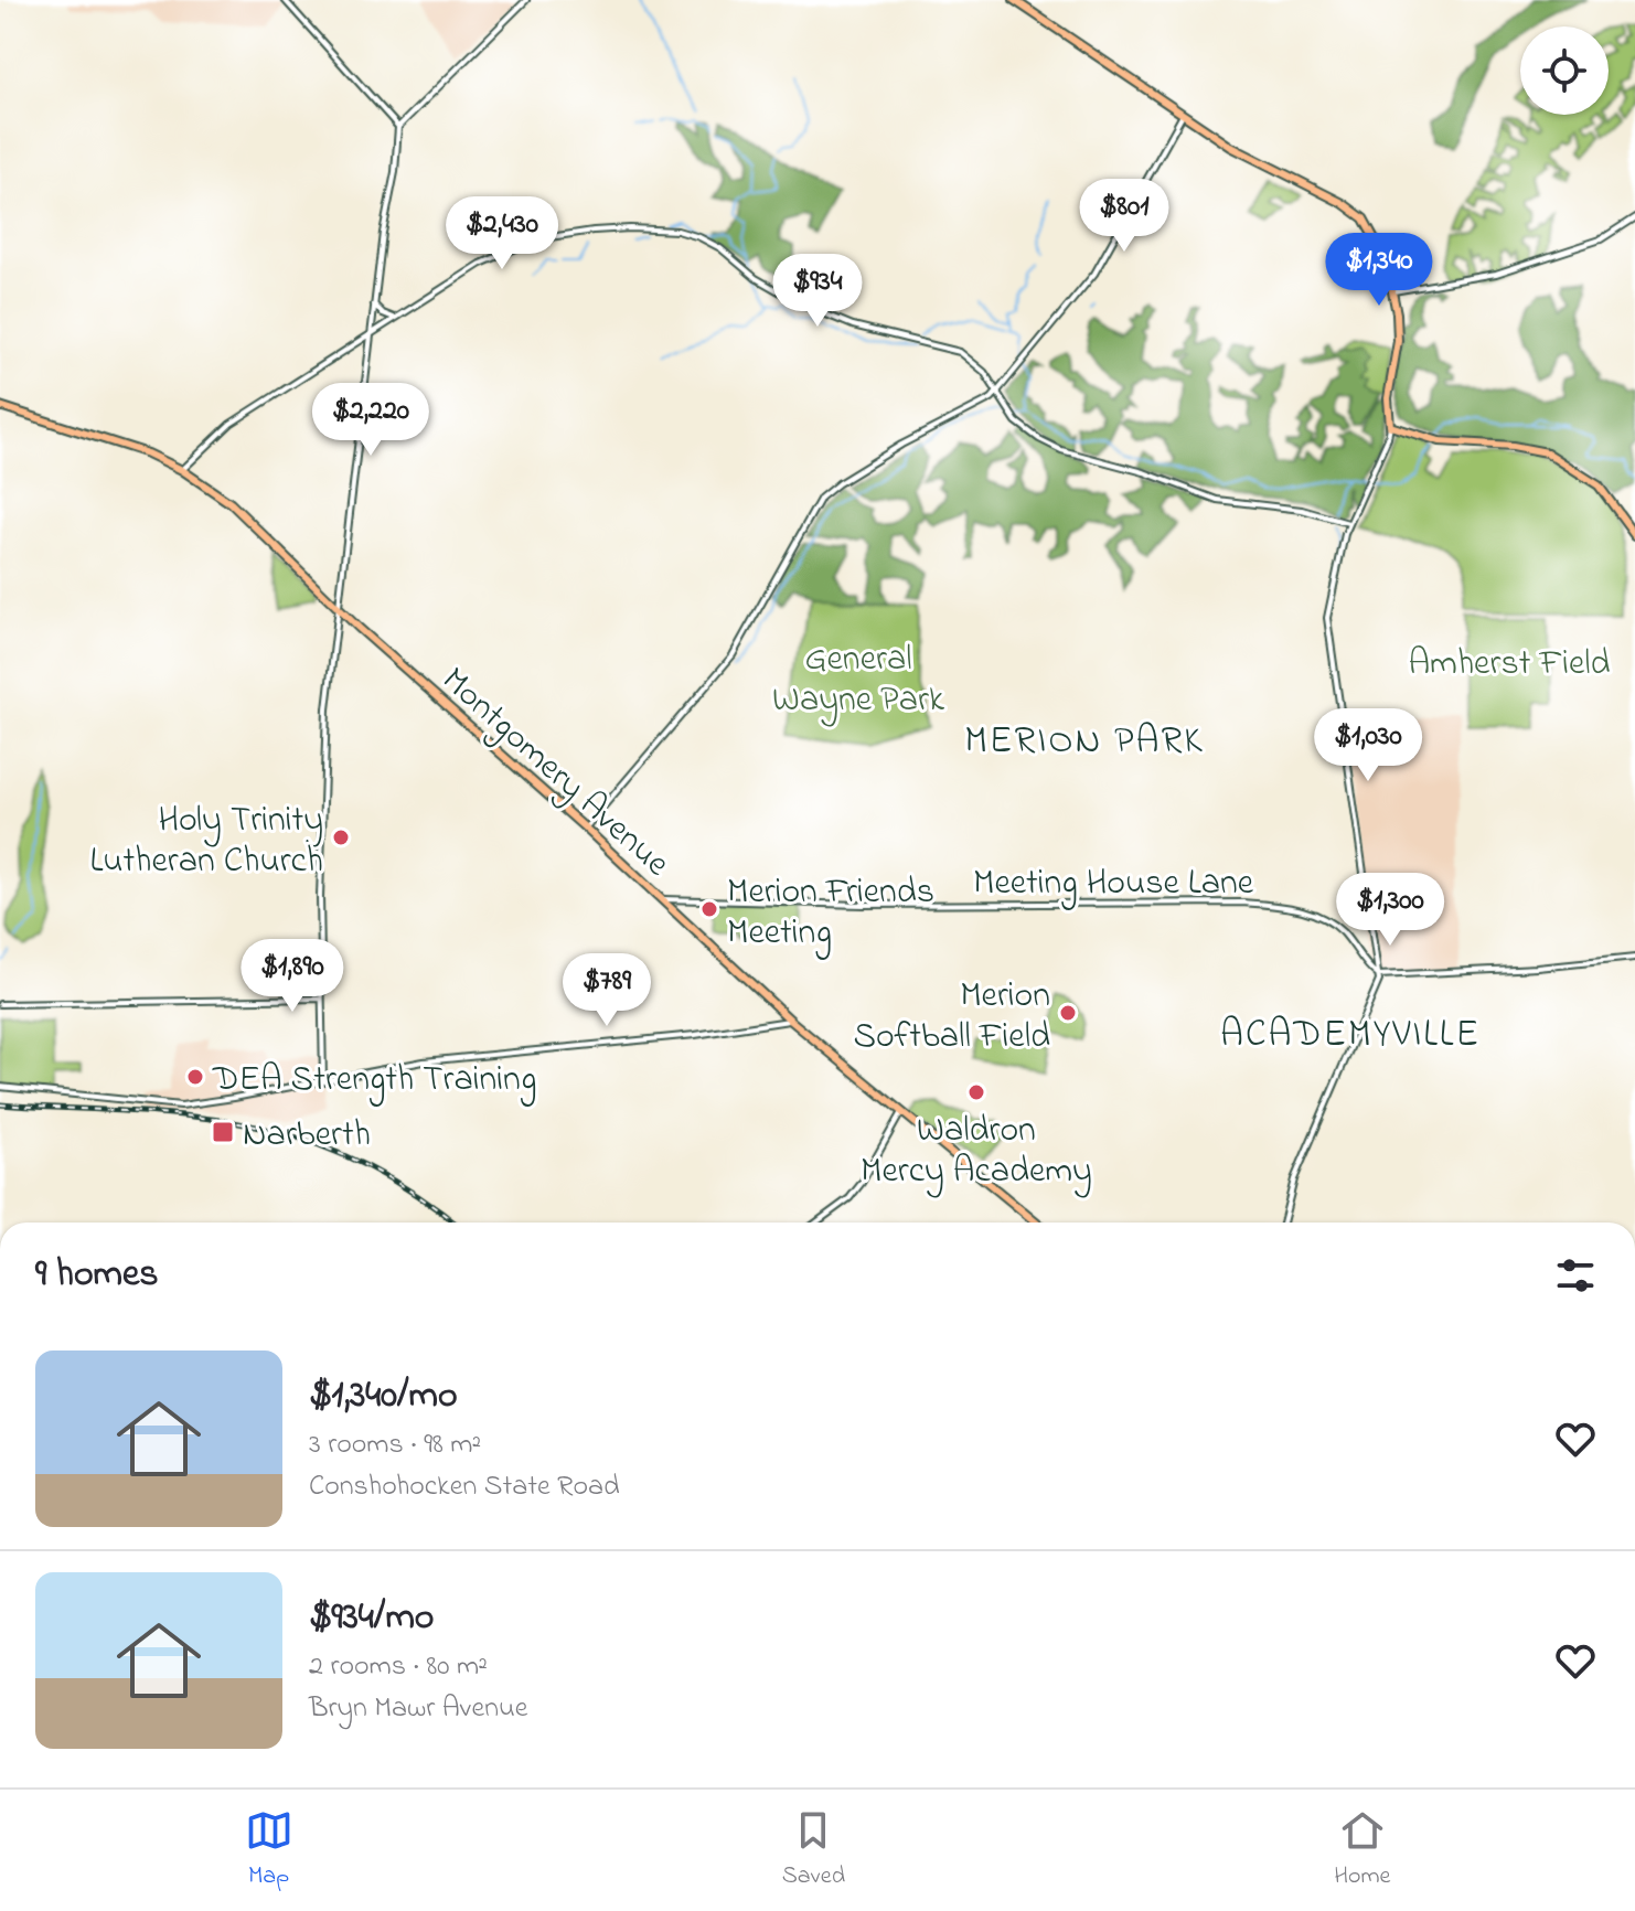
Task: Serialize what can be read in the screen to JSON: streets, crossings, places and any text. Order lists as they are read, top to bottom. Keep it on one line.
{"streets":{"main road":["Montgomery Avenue"],"street":["Meeting House Lane"]},"crossings":[["Montgomery Avenue","Meeting House Lane"]],"districts":["MERION PARK","ACADEMYVILLE"],"parks":["General Wayne Park","Amherst Field"],"places":{"other":["Holy Trinity Lutheran Church","Merion Friends Meeting","Merion Softball Field","DEA Strength Training","Waldron Mercy Academy"],"transit":["Narberth"]},"page":{"price":["$801","$2,430","$1,340","$934","$2,220","$1,030","$1,300","$1,890","$789"],"heading":"9 homes","list":[{"name":"$1,340/mo","note":"3 rooms · 98 m² · Conshohocken State Road"},{"name":"$934/mo","note":"2 rooms · 80 m² · Bryn Mawr Avenue"}],"tabs":["Map","Saved","Home"]}}
